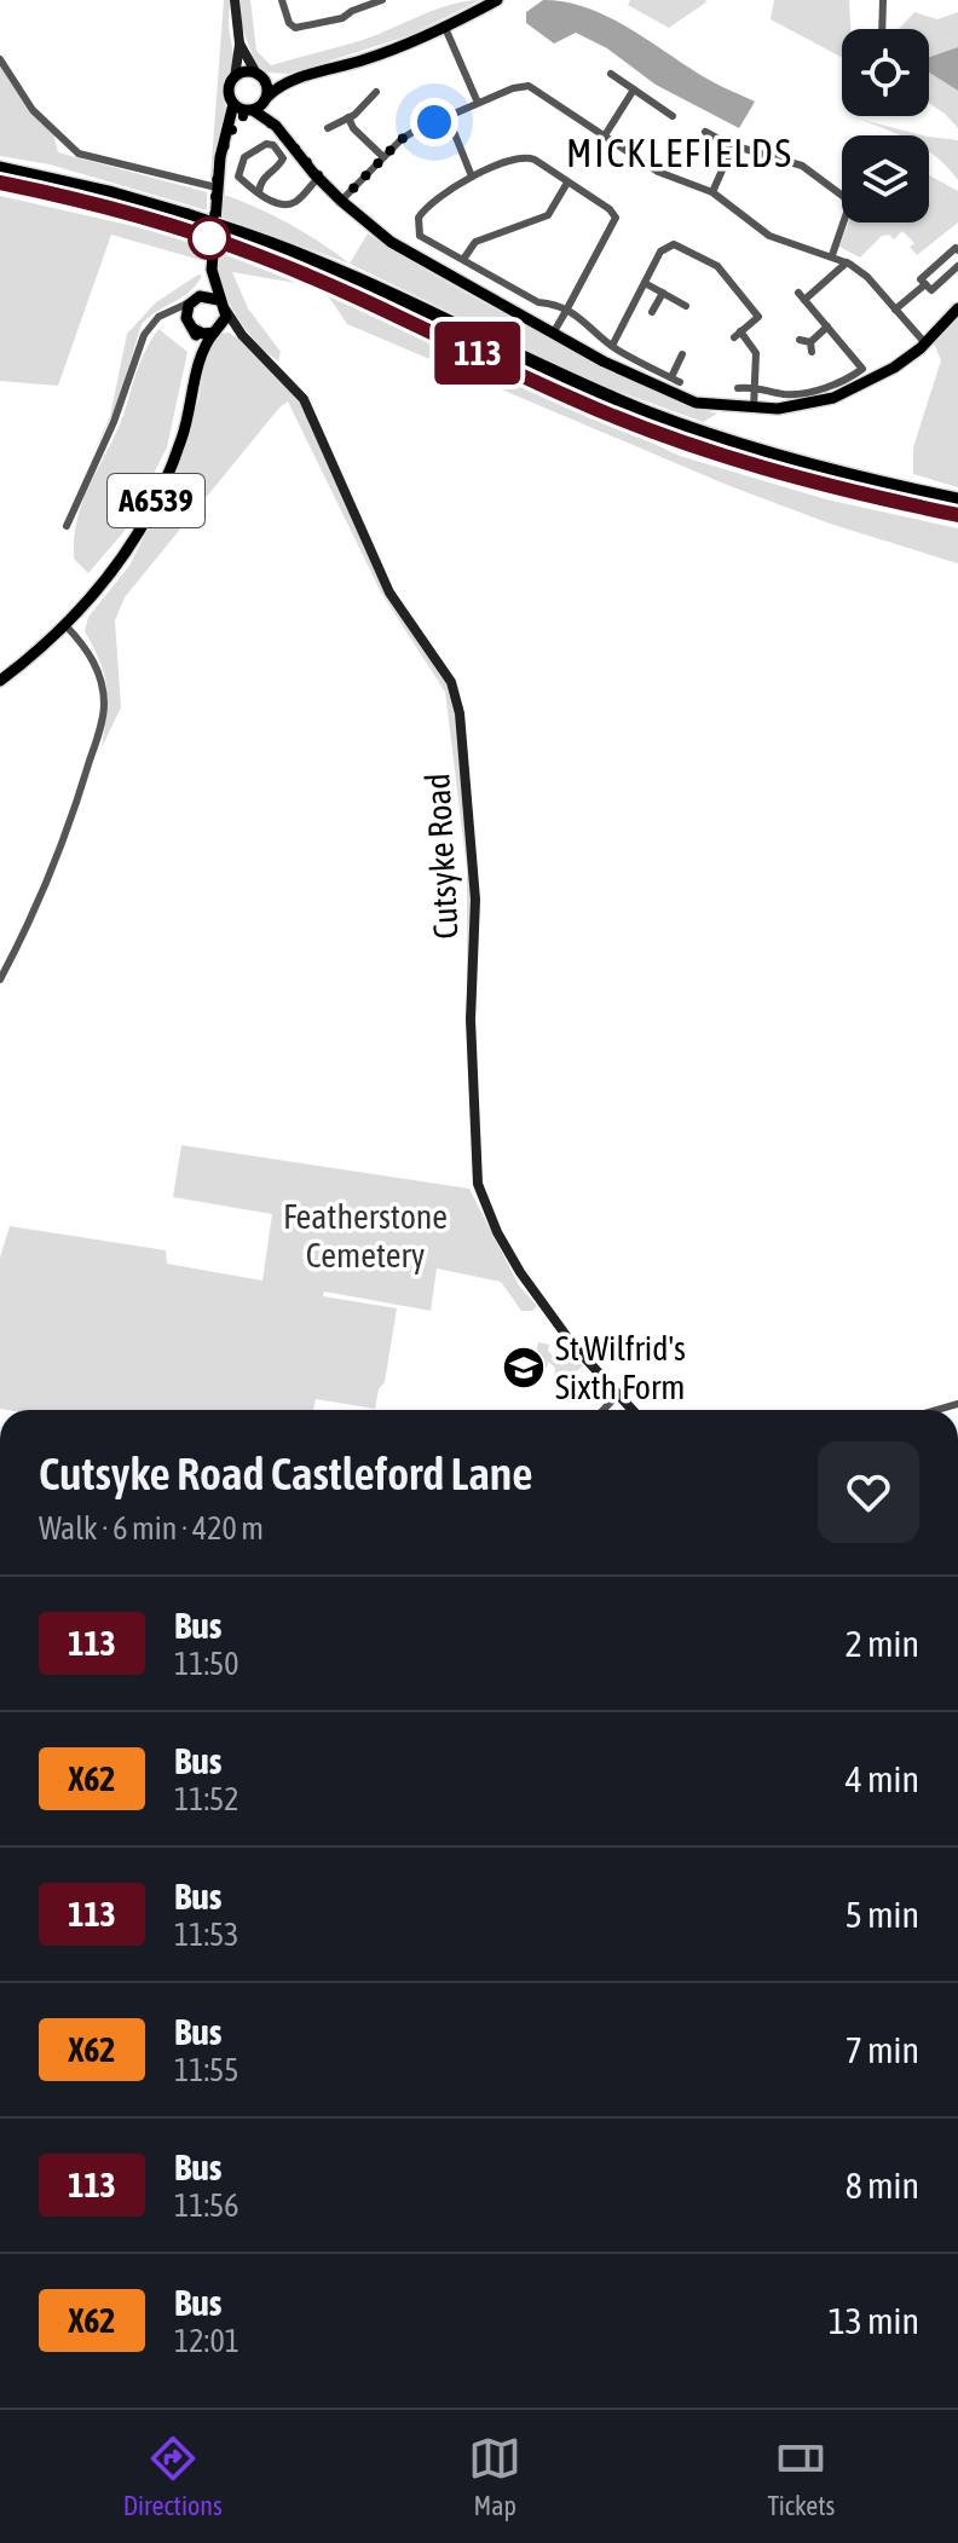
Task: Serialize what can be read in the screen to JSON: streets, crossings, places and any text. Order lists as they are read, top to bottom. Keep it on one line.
{"streets":{"main road":["A6539","Cutsyke Road"]},"crossings":[["A6539","Cutsyke Road"]],"districts":["MICKLEFIELDS"],"parks":["Featherstone Cemetery"],"places":{"school or university":["St Wilfrid's Sixth Form"]},"lines":["bus line 113"],"page":{"on_map":"113","heading":["Cutsyke Road Castleford Lane","Walk · 6 min · 420 m"],"list":[{"mark":"113","name":"Bus","note":"11:50","value":"2 min"},{"mark":"X62","name":"Bus","note":"11:52","value":"4 min"},{"mark":"113","name":"Bus","note":"11:53","value":"5 min"},{"mark":"X62","name":"Bus","note":"11:55","value":"7 min"},{"mark":"113","name":"Bus","note":"11:56","value":"8 min"},{"mark":"X62","name":"Bus","note":"12:01","value":"13 min"}],"tabs":["Directions","Map","Tickets"]}}
